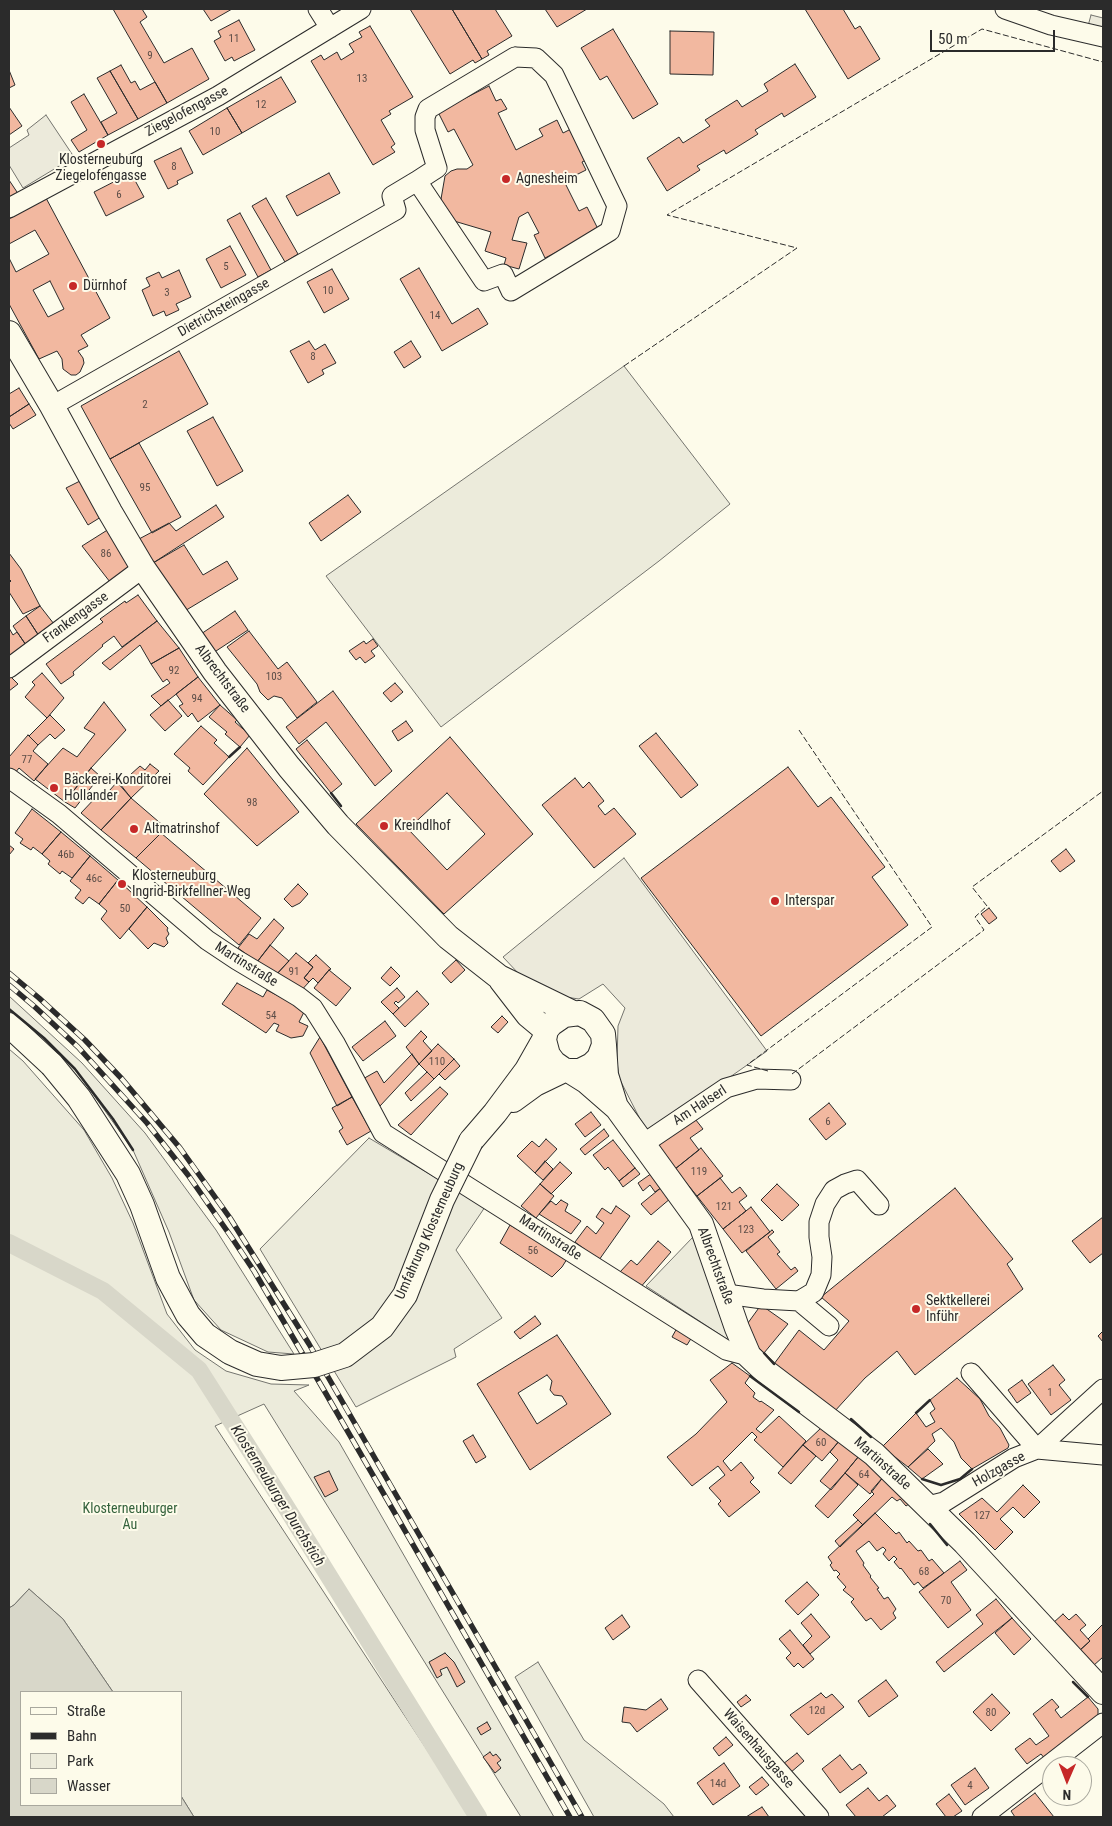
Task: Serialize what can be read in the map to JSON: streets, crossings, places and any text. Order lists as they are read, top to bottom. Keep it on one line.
{"streets":{"main road":["Albrechtstraße","Martinstraße","Umfahrung Klosterneuburg"],"street":["Ziegelofengasse","Dietrichsteingasse","Frankengasse","Am Halserl","Holzgasse","Waisenhausgasse"]},"crossings":[["Dietrichsteingasse","Albrechtstraße"],["Frankengasse","Albrechtstraße"],["Albrechtstraße","Martinstraße"],["Albrechtstraße","Am Halserl"],["Albrechtstraße","Umfahrung Klosterneuburg"],["Martinstraße","Holzgasse"]],"water":["Klosterneuburger Durchstich"],"parks":["Klosterneuburger Au"],"places":["Klosterneuburg Ziegelofengasse","Agnesheim","Dürnhof","Bäckerei-Konditorei Hollander","Kreindlhof","Altmatrinshof","Klosterneuburg Ingrid-Birkfellner-Weg","Interspar","Sektkellerei Inführ"],"house_numbers":["11","9","13","12","10","8","6","5","10","3","14","8","2","95","86","92","103","94","77","98","46b","46c","50","91","54","110","6","119","121","123","56","1","60","64","127","68","70","12d","80","14d","4"],"legend":["Straße","Bahn","Park","Wasser"],"scale_bar":"50 m","north":"bottom"}
